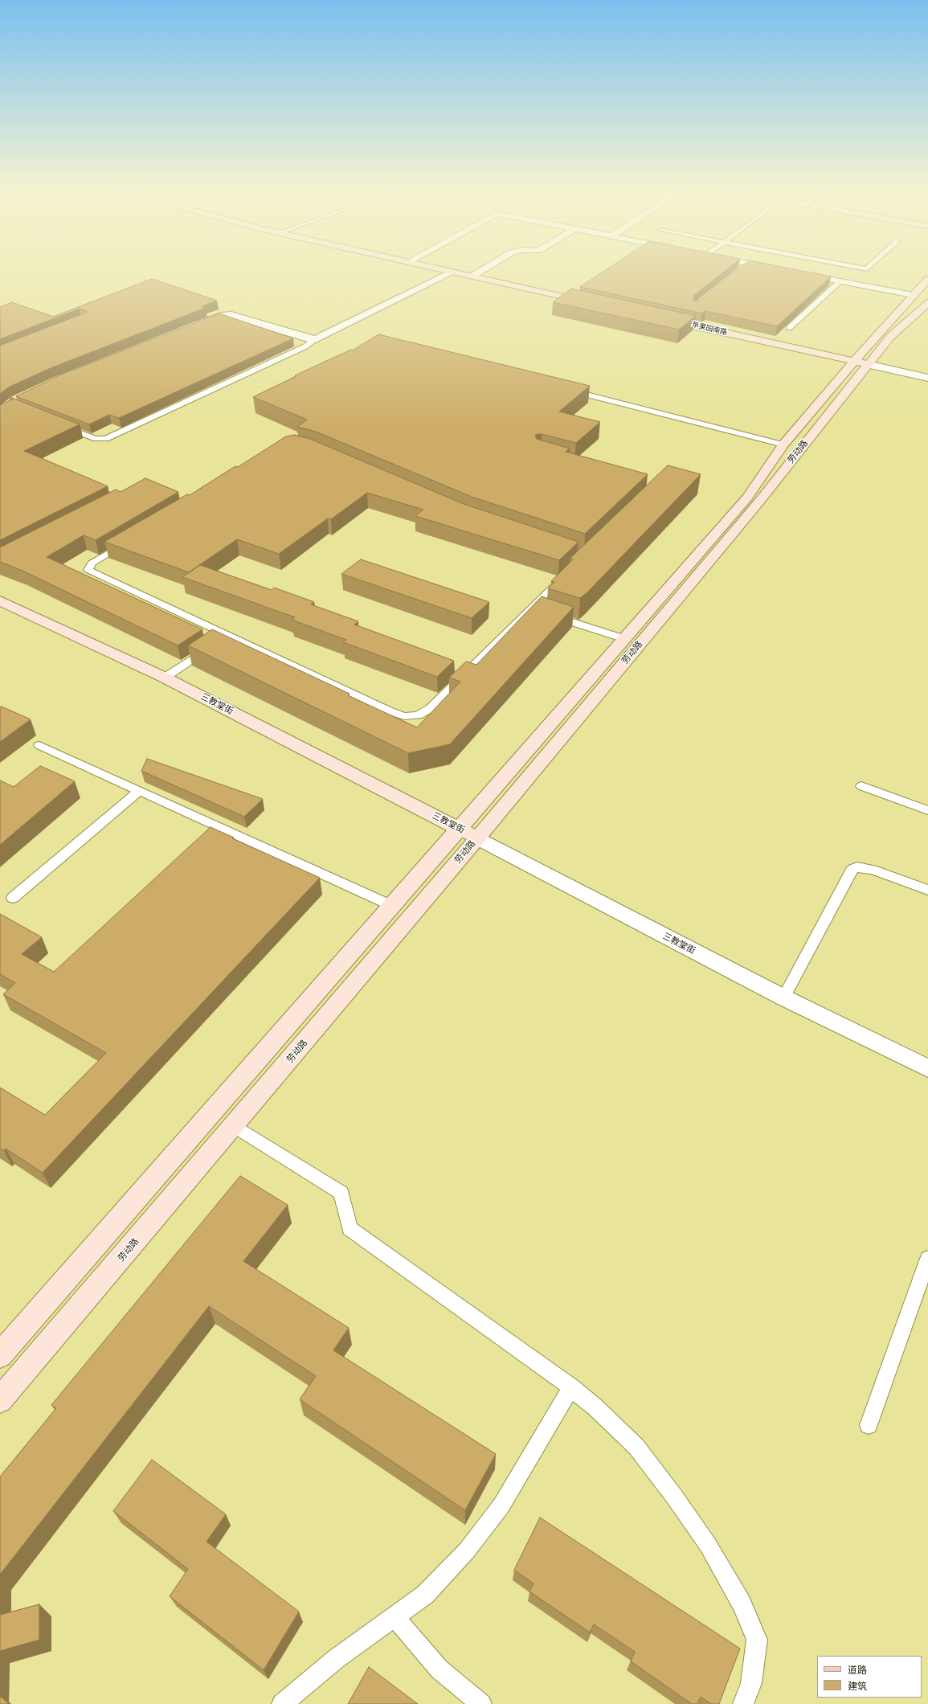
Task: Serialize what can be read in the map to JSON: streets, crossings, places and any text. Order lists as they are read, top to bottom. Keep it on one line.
{"streets":{"street":["苹果园南路","劳动路","三教堂街"]},"crossings":[["苹果园南路","劳动路"],["劳动路","三教堂街"]],"legend":["道路","建筑"]}
